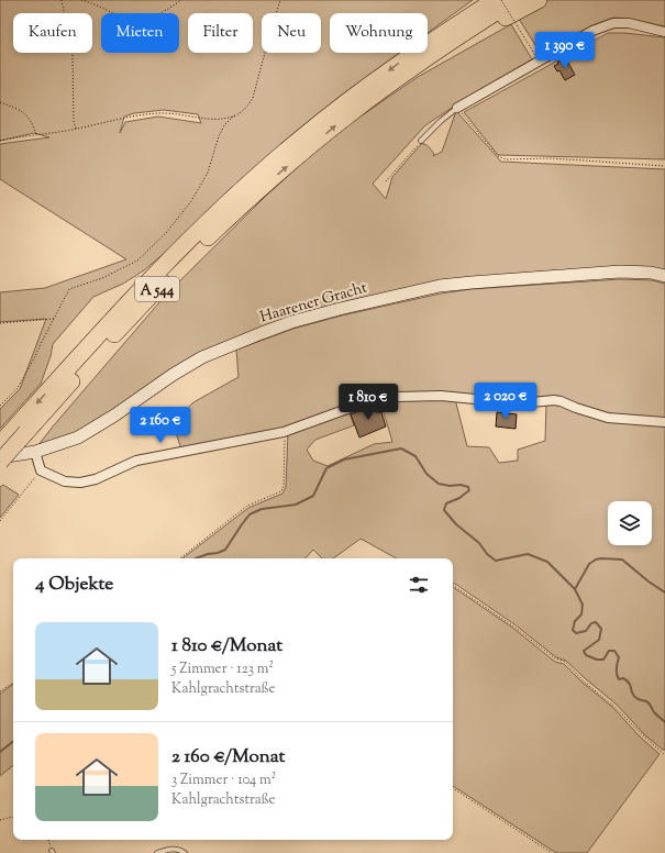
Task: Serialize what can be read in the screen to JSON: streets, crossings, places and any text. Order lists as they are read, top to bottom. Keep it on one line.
{"streets":{"highway":["A 544"],"main road":["Haarener Gracht"]},"page":{"chip":["Kaufen","Mieten","Filter","Neu","Wohnung"],"price":["1 390 €","2 020 €","1 810 €","2 160 €"],"heading":"4 Objekte","list":[{"name":"1 810 €/Monat","note":"5 Zimmer · 123 m² · Kahlgrachtstraße"},{"name":"2 160 €/Monat","note":"3 Zimmer · 104 m² · Kahlgrachtstraße"}]}}
